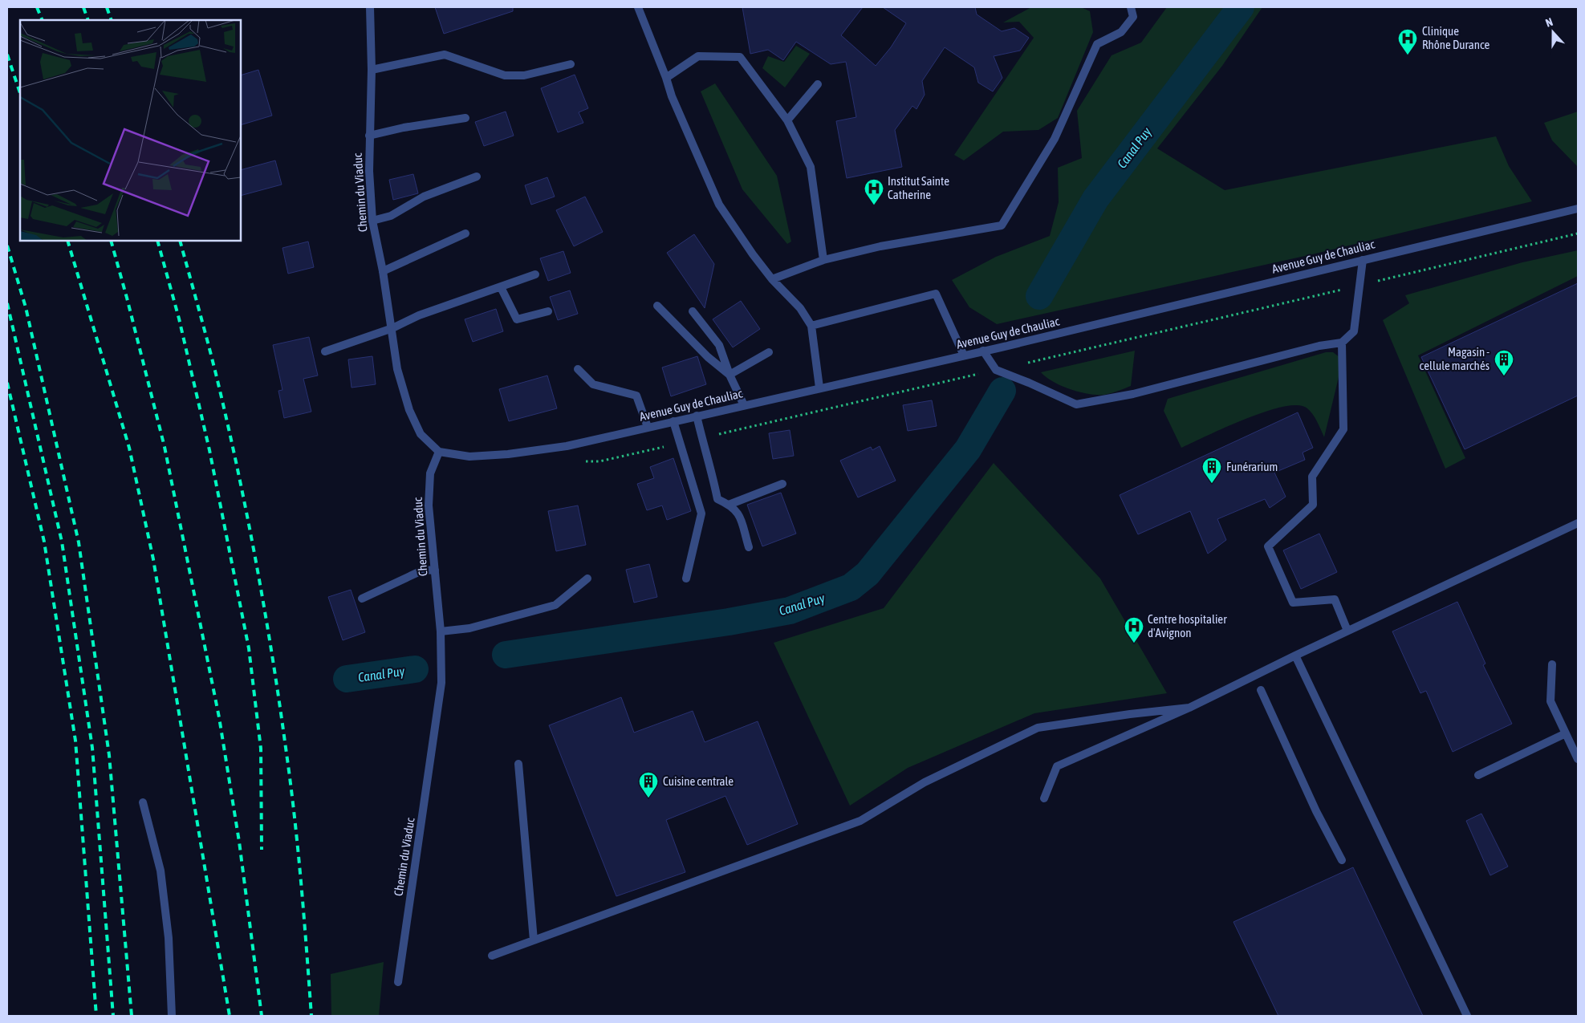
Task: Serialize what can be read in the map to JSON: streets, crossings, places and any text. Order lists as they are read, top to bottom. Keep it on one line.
{"streets":{"street":["Chemin du Viaduc","Avenue Guy de Chauliac"]},"crossings":[["Chemin du Viaduc","Avenue Guy de Chauliac"]],"water":["Canal Puy"],"places":{"hospital":["Clinique Rhône Durance","Institut Sainte Catherine","Centre hospitalier d'Avignon"],"building":["Magasin - cellule marchés","Funérarium","Cuisine centrale"]},"north":"top"}
